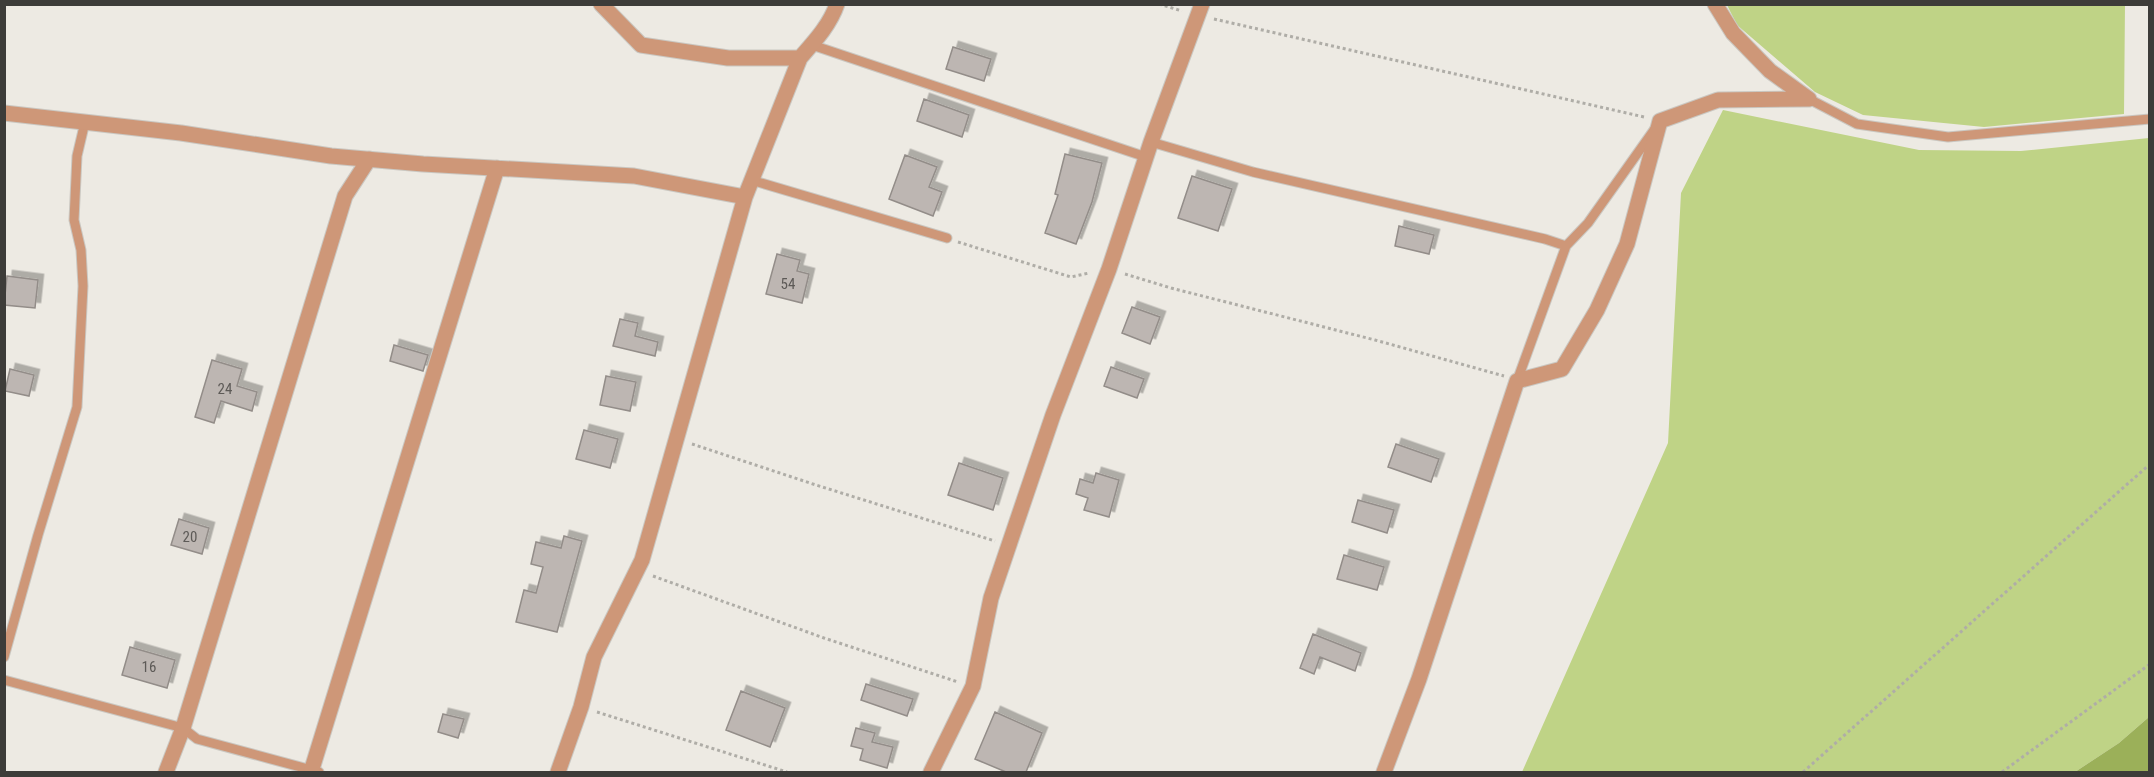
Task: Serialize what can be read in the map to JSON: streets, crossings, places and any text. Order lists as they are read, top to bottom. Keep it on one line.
{"house_numbers":["54","24","20","16"]}
